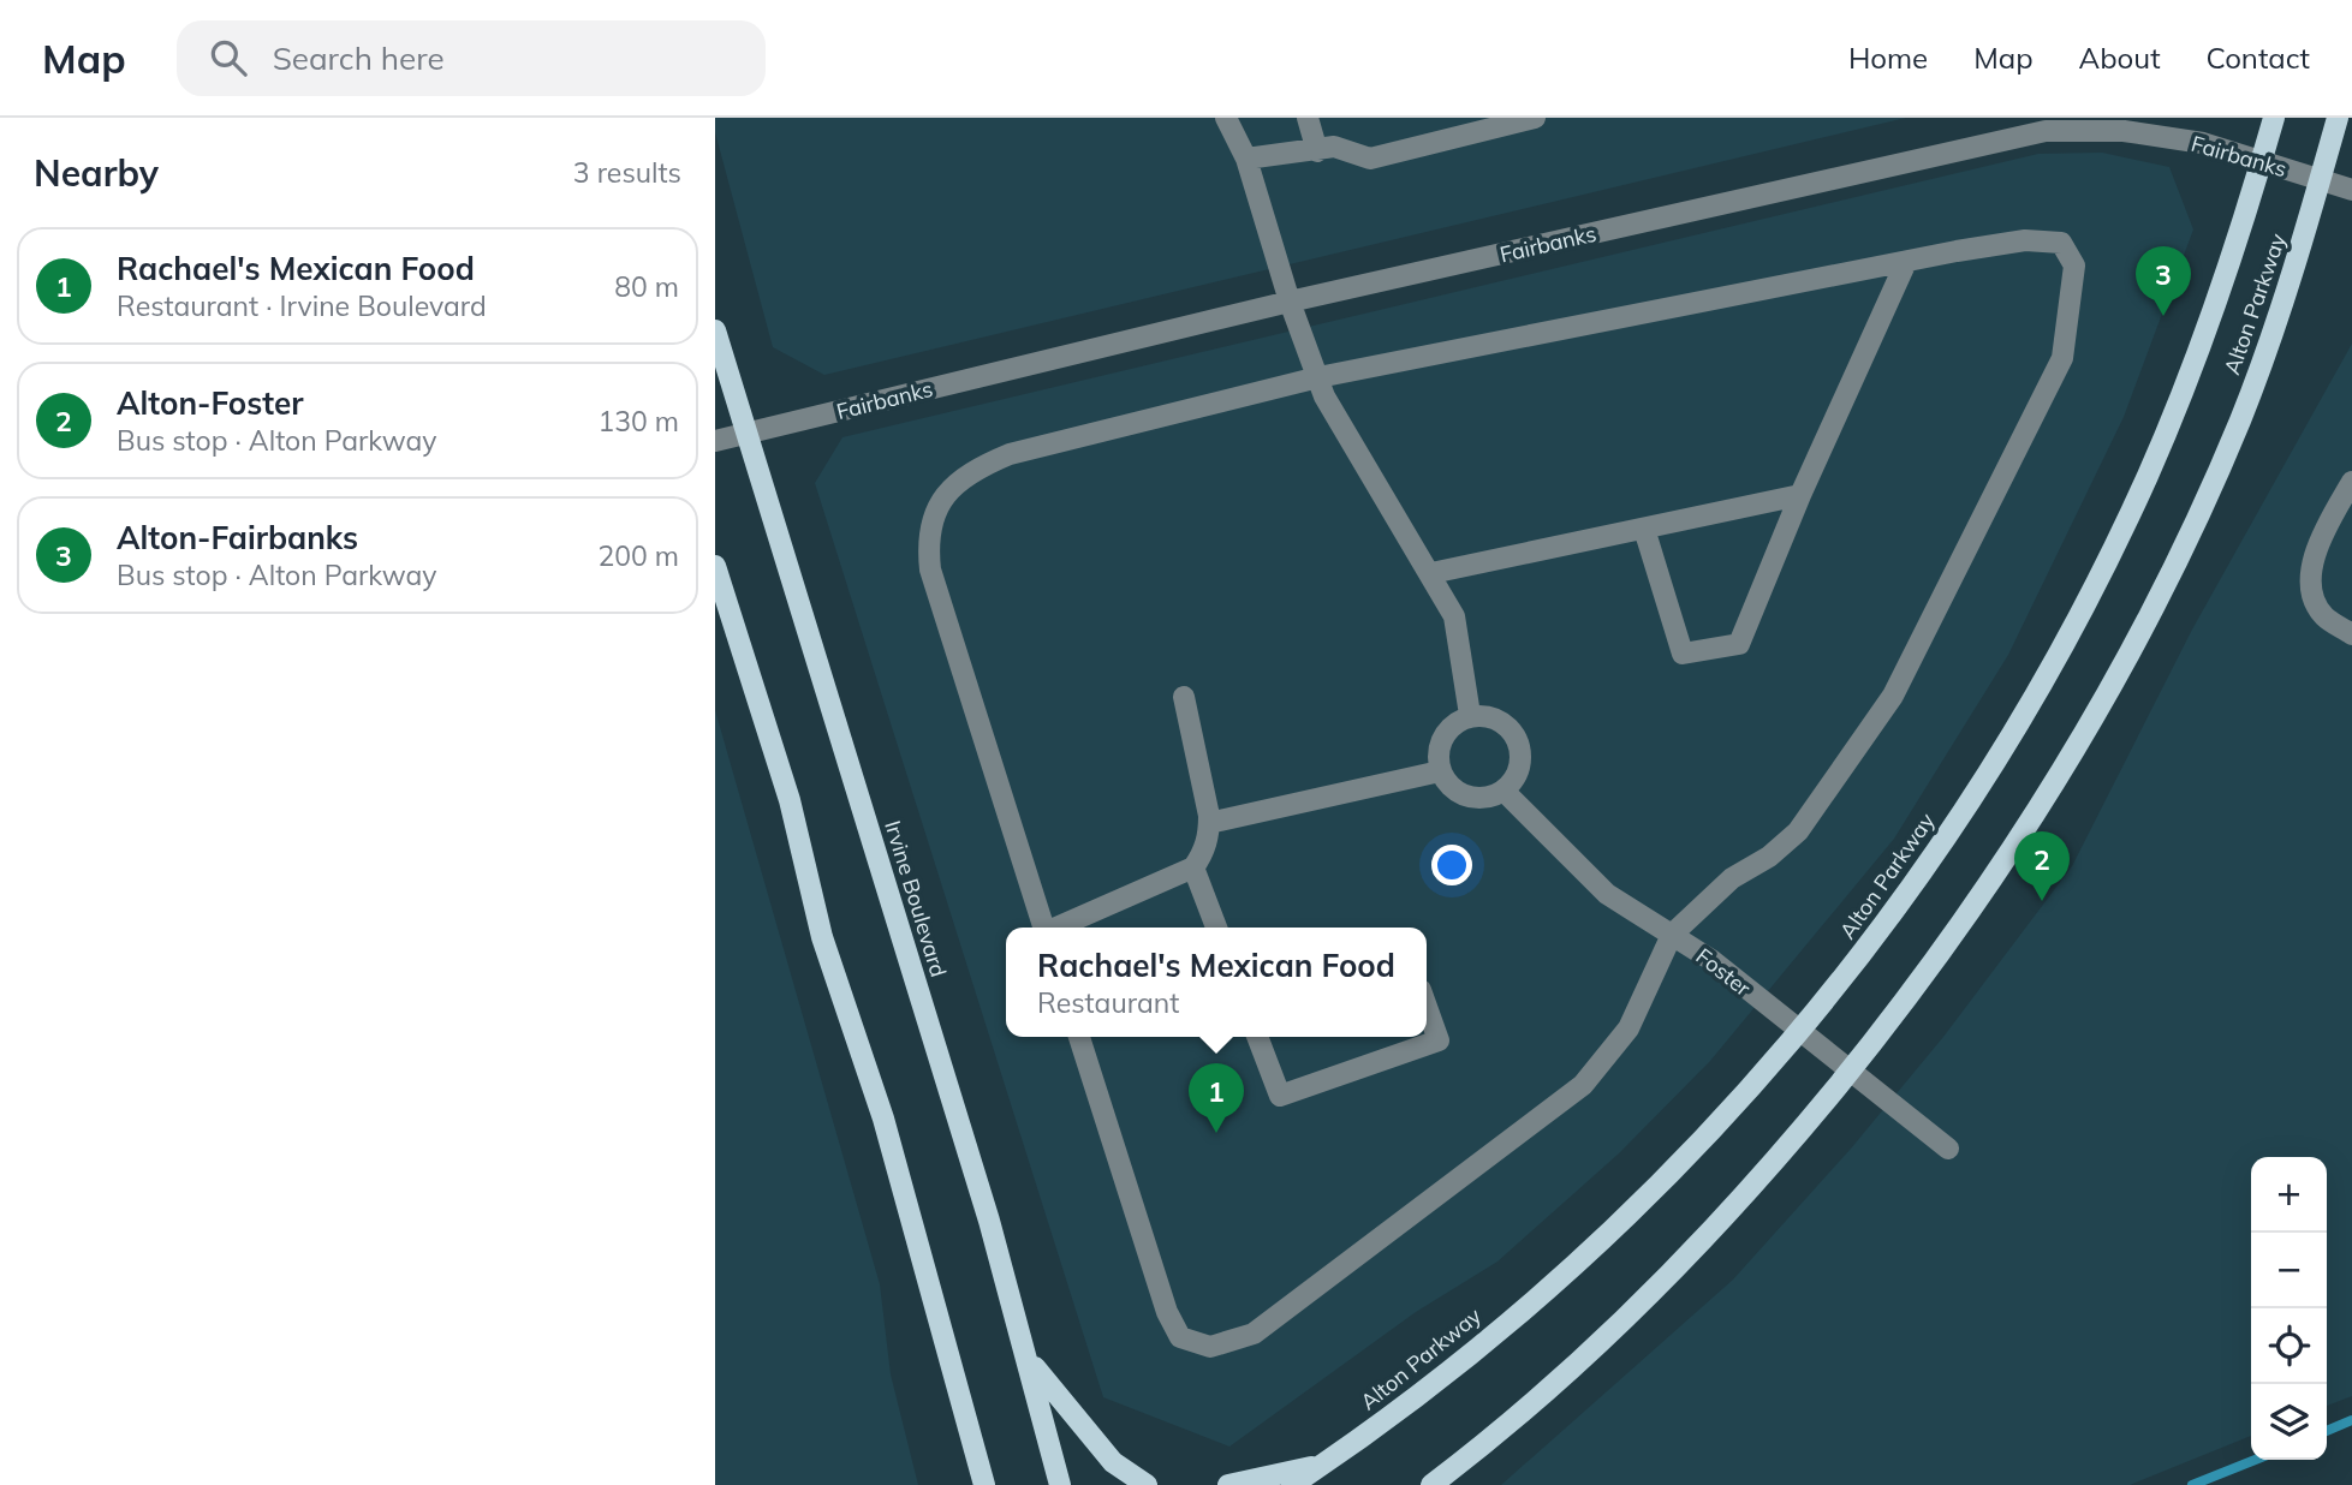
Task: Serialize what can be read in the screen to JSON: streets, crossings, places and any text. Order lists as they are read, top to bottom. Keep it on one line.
{"streets":{"main road":["Alton Parkway","Irvine Boulevard"],"street":["Fairbanks","Foster"]},"crossings":[["Fairbanks","Alton Parkway"],["Fairbanks","Irvine Boulevard"],["Alton Parkway","Foster"]],"page":{"header":"Map","search":"Search here","nav":["Home","Map","About","Contact"],"heading":["Nearby","3 results"],"list":[{"mark":"1","name":"Rachael's Mexican Food","note":"Restaurant · Irvine Boulevard","value":"80 m"},{"mark":"2","name":"Alton-Foster","note":"Bus stop · Alton Parkway","value":"130 m"},{"mark":"3","name":"Alton-Fairbanks","note":"Bus stop · Alton Parkway","value":"200 m"}],"pins":["3","2","1"],"popup":["Rachael's Mexican Food","Restaurant"],"map_buttons":["+","−"]}}
